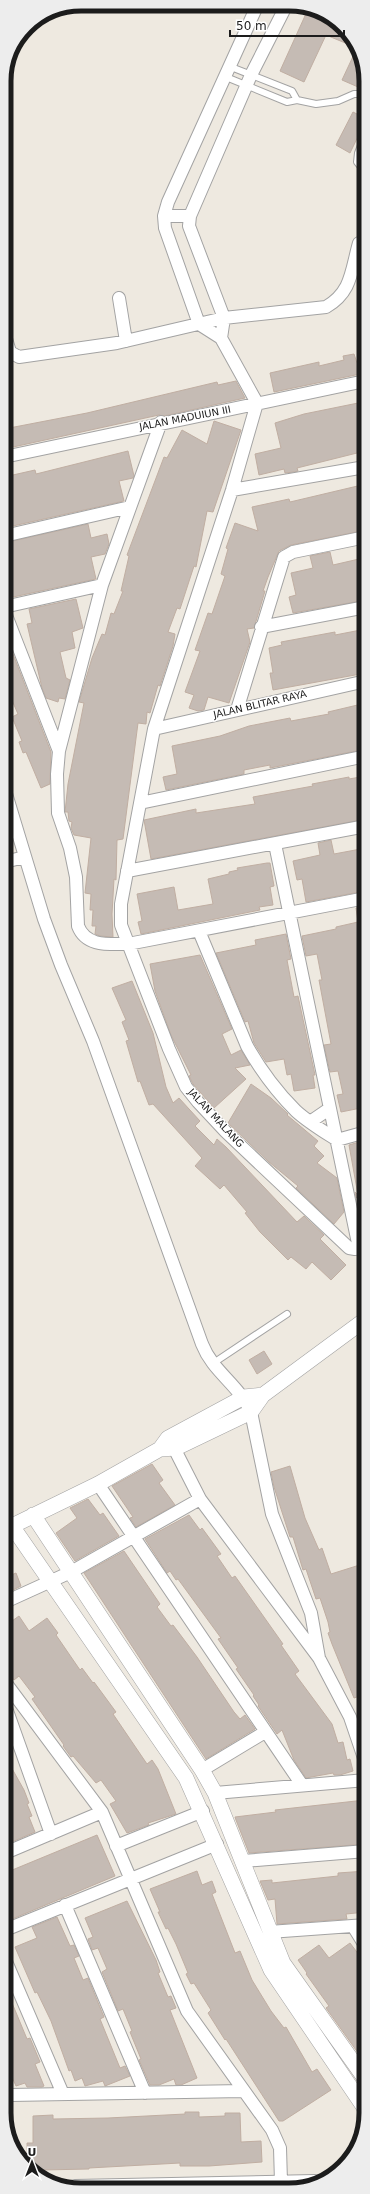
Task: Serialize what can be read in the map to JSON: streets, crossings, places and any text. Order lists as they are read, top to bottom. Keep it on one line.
{"streets":{"street":["JALAN MADUIUN III","JALAN BLITAR RAYA","JALAN MALANG"]},"crossings":[["JALAN MADUIUN III","JALAN MALANG"],["JALAN BLITAR RAYA","JALAN MALANG"]],"scale_bar":"50 m","north":"top"}
